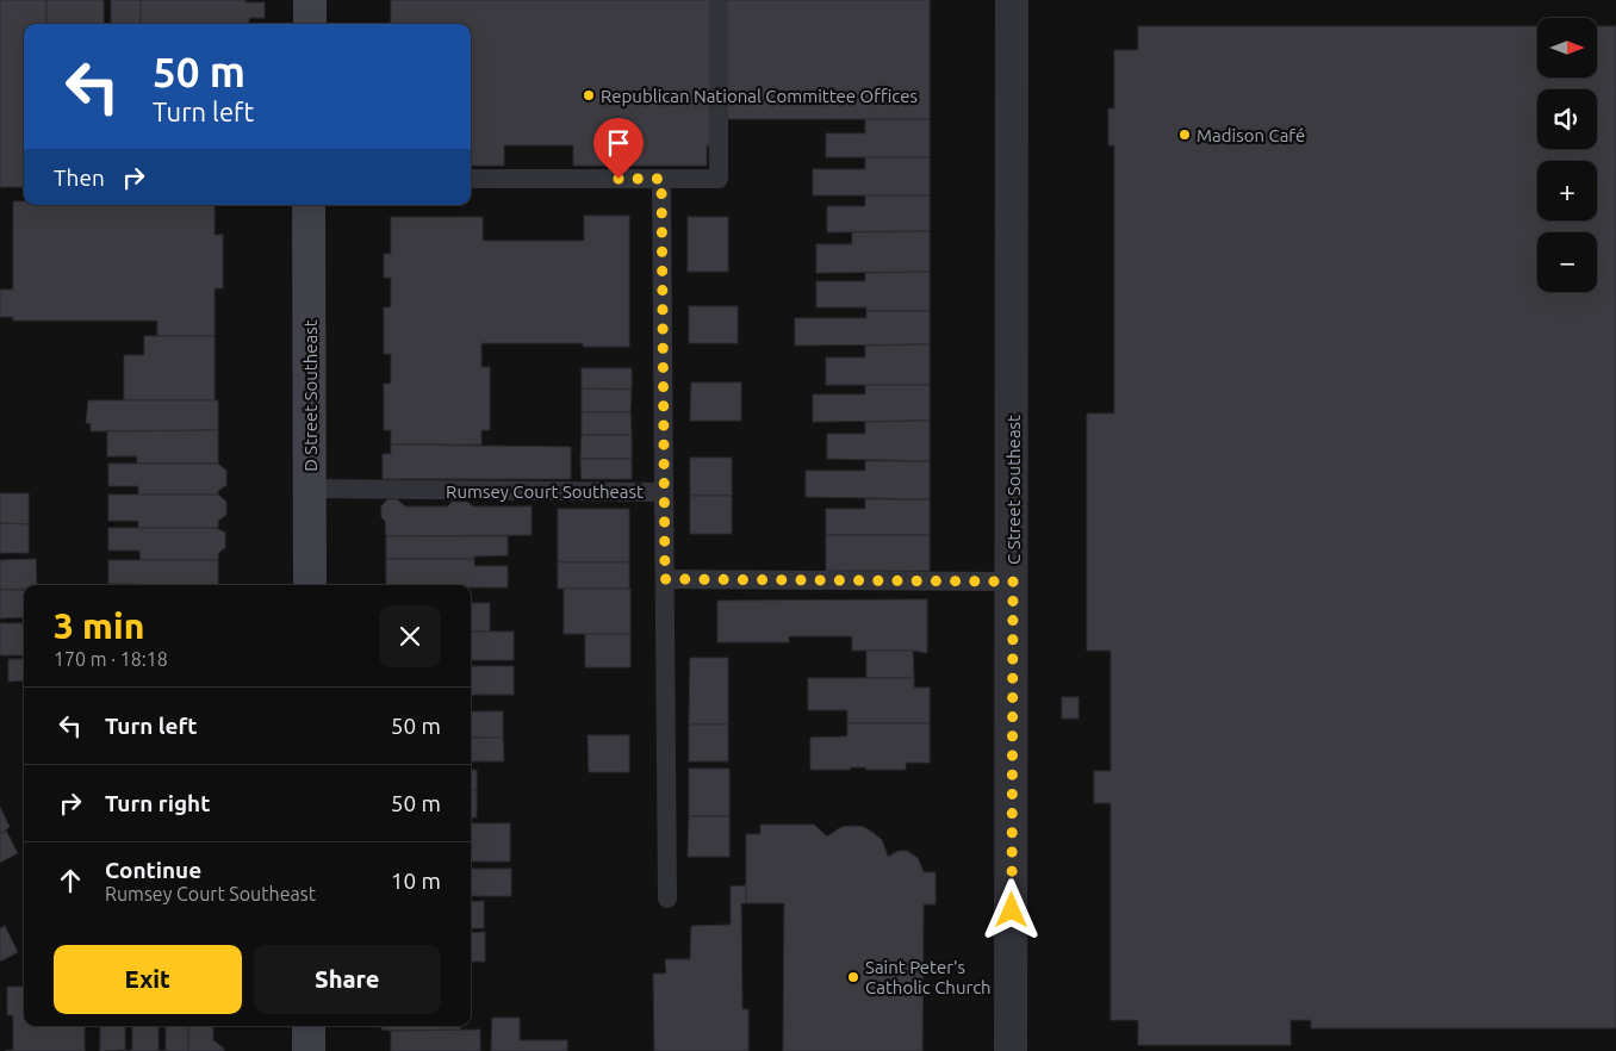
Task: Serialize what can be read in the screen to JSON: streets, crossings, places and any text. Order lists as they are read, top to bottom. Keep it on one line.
{"streets":{"street":["D Street Southeast","C Street Southeast"],"lane":["Rumsey Court Southeast"]},"crossings":[["D Street Southeast","Rumsey Court Southeast"]],"places":["Republican National Committee Offices","Madison Café","Saint Peter's Catholic Church"],"north":"right","page":{"map_buttons":["+","−"],"turn":["50 m","Turn left"],"then":"Then","heading":["3 min","170 m · 18:18"],"list":[{"name":"Turn left","value":"50 m"},{"name":"Turn right","value":"50 m"},{"name":"Continue","note":"Rumsey Court Southeast","value":"10 m"}],"buttons":["Exit","Share"]}}
